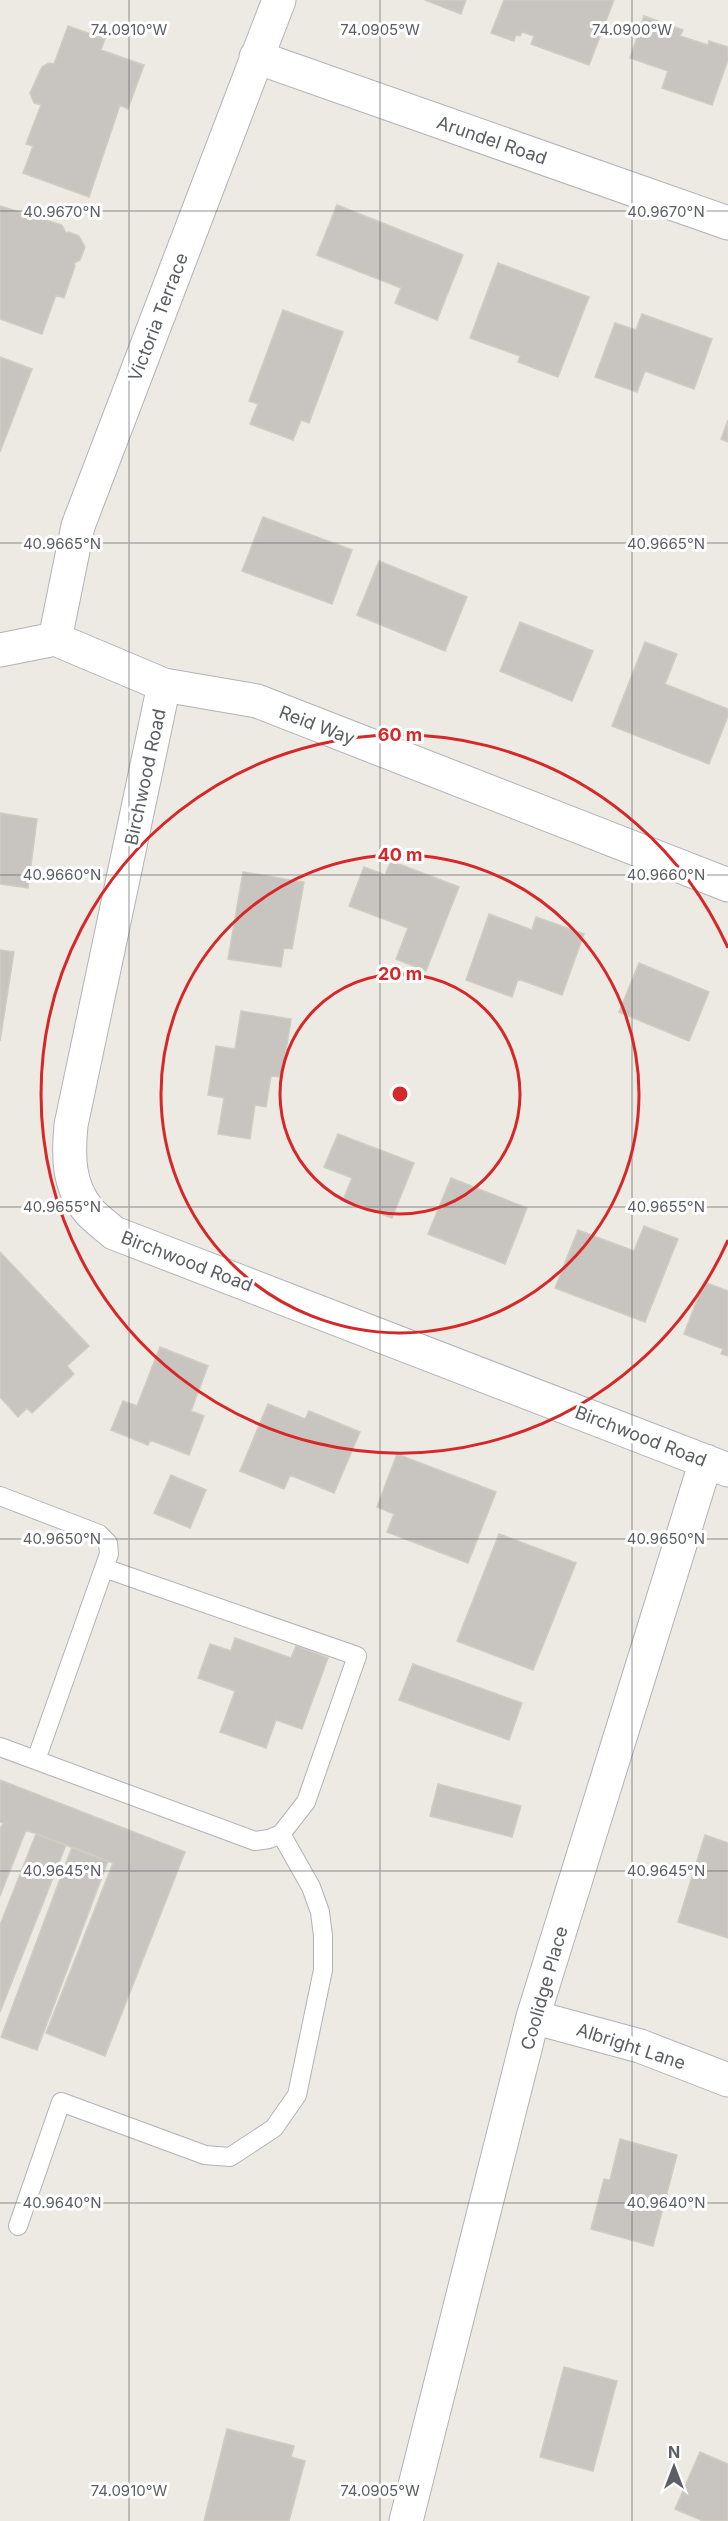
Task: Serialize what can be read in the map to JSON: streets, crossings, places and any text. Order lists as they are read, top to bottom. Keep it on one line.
{"streets":{"street":["Arundel Road","Victoria Terrace","Reid Way","Birchwood Road","Coolidge Place","Albright Lane"]},"crossings":[["Arundel Road","Victoria Terrace"],["Victoria Terrace","Reid Way"],["Reid Way","Birchwood Road"],["Birchwood Road","Coolidge Place"],["Coolidge Place","Albright Lane"]],"north":"top","coordinates":["74.0910°W","74.0905°W","74.0900°W","40.9670°N","40.9665°N","40.9660°N","40.9655°N","40.9650°N","40.9645°N","40.9640°N"],"rings":["60 m","40 m","20 m"]}
